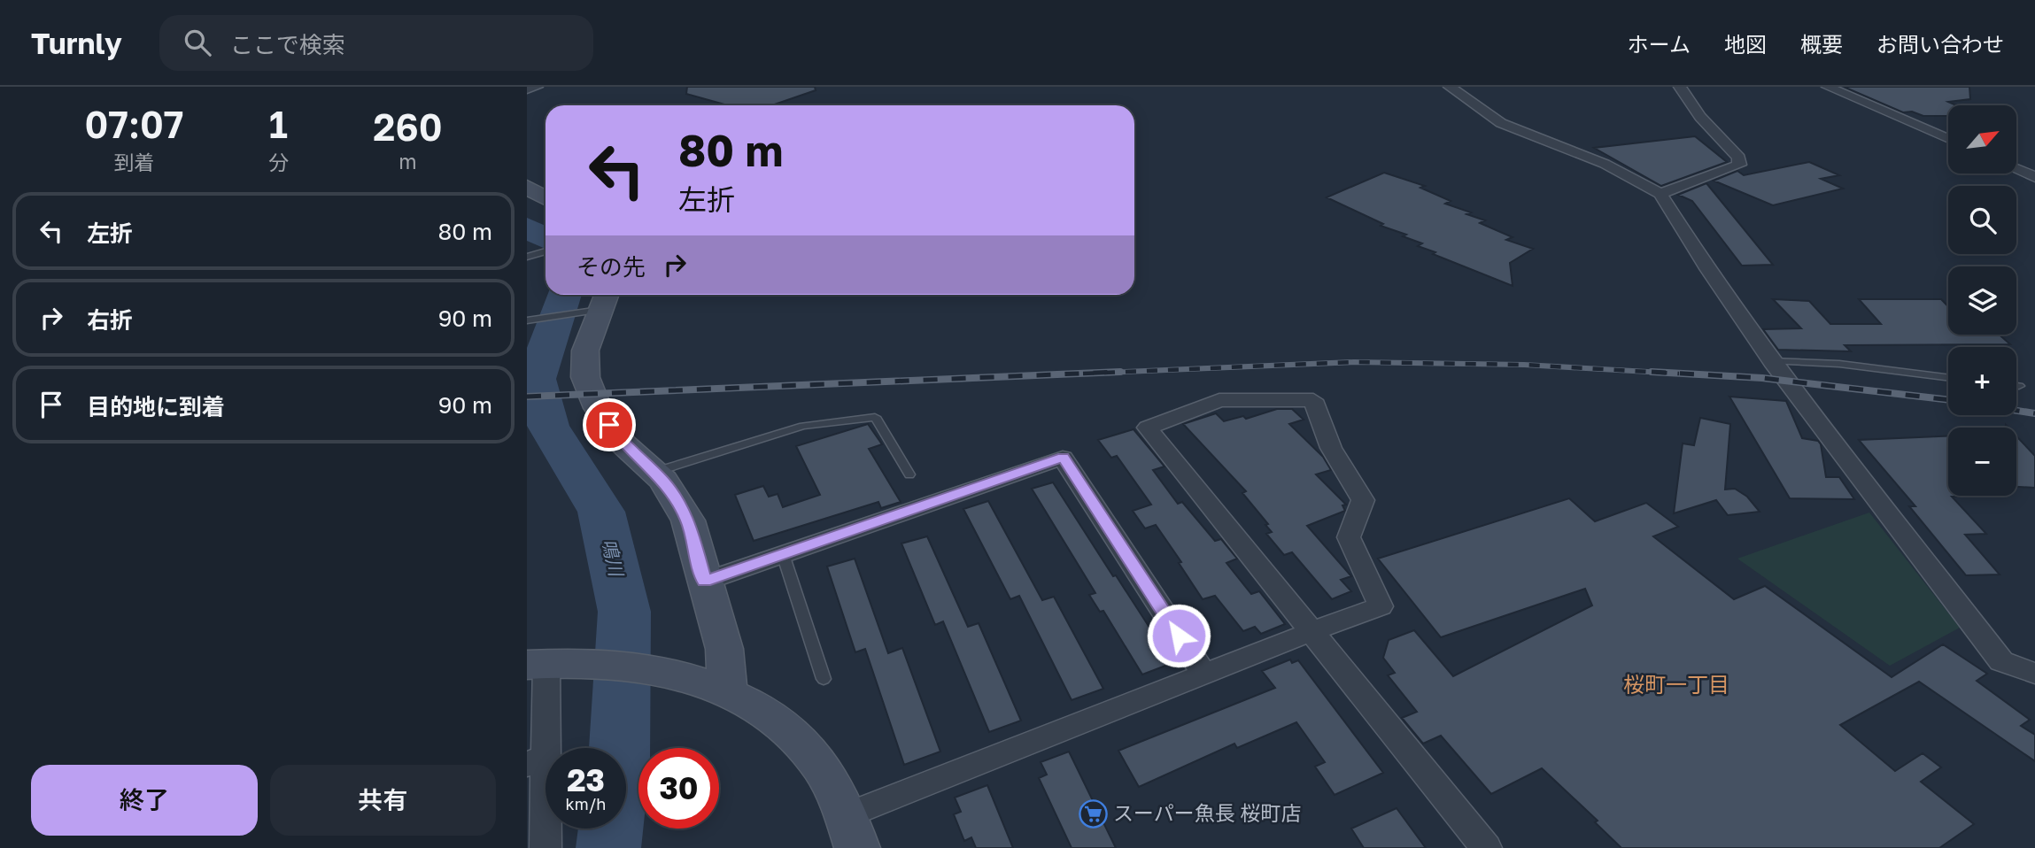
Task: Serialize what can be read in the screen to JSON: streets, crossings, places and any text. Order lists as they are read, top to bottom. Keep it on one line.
{"districts":["桜町一丁目"],"water":["鳴川"],"places":{"supermarket":["スーパー魚長 桜町店"]},"north":"top right","page":{"header":"Turnly","search":"ここで検索","nav":["ホーム","地図","概要","お問い合わせ"],"eta":["07:07","到着","1","分","260","m"],"map_buttons":["+","−"],"turn":["80 m","左折"],"list":[{"name":"左折","value":"80 m"},{"name":"右折","value":"90 m"},{"name":"目的地に到着","value":"90 m"}],"then":"その先","speed":"23 km/h","limit":"30","buttons":["終了","共有"]}}
